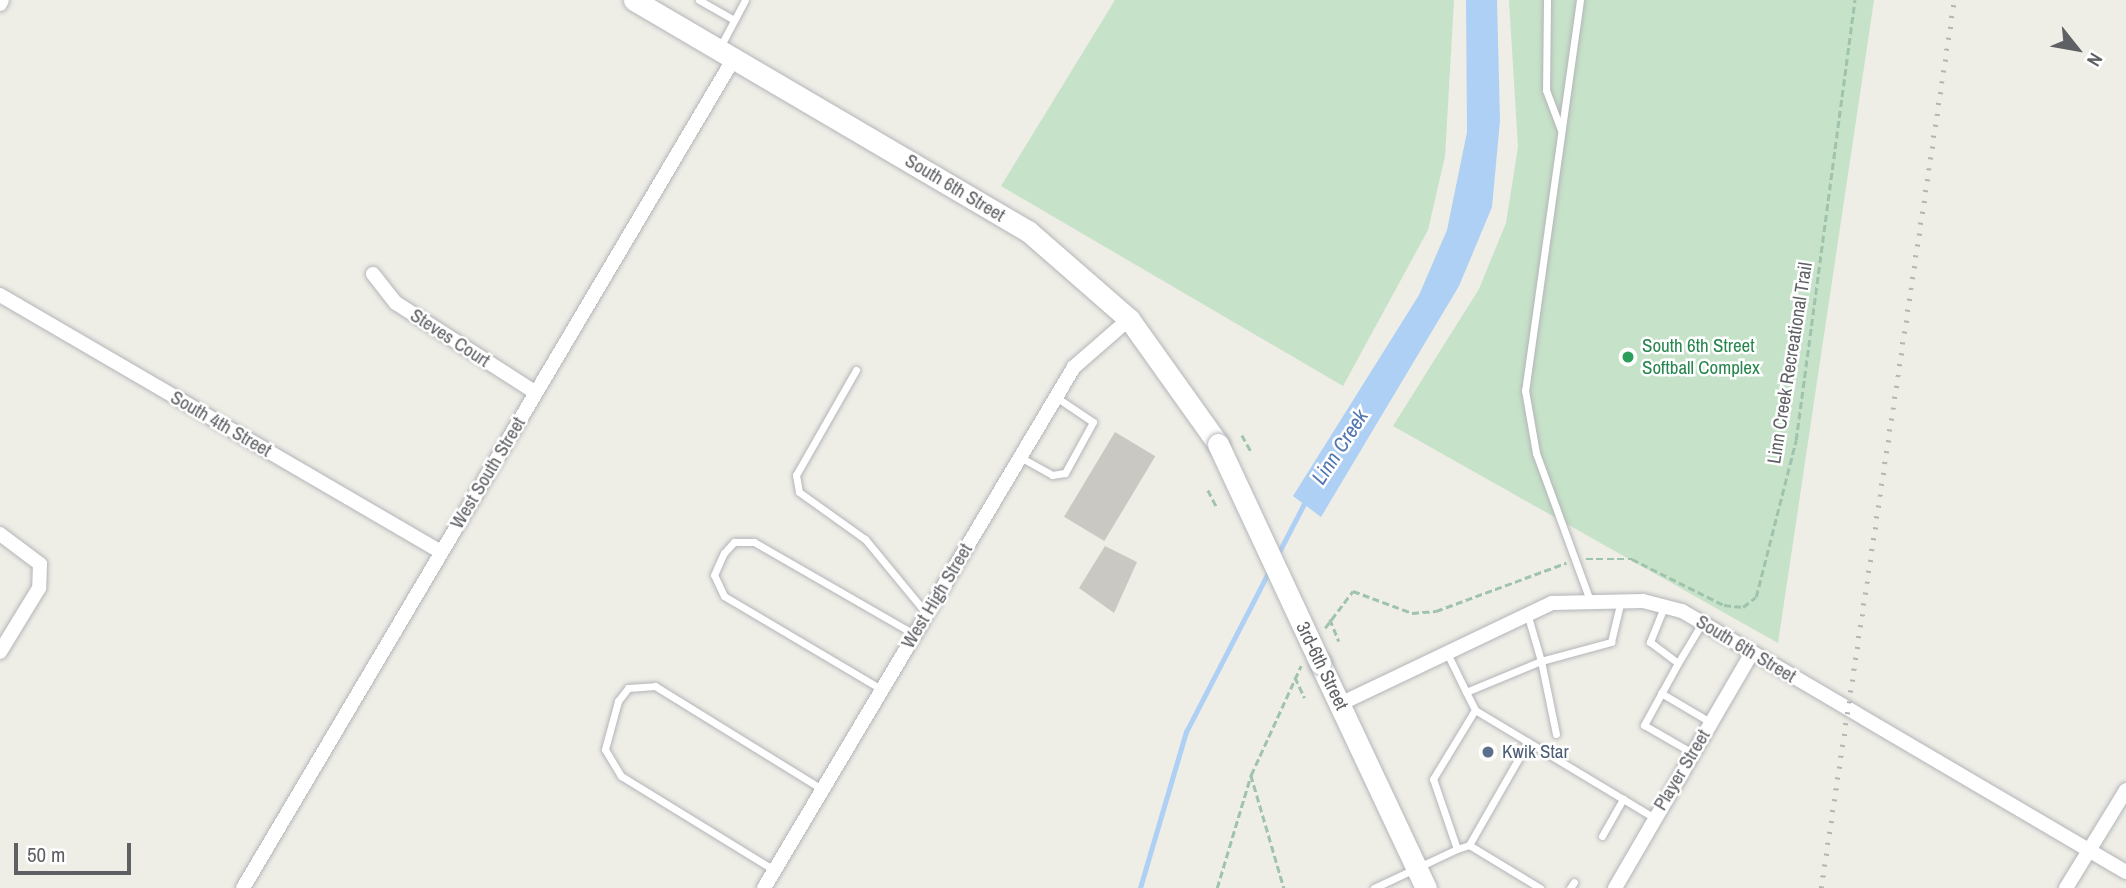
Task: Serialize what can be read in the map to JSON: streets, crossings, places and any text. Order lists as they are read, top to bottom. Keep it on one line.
{"streets":{"main road":["South 6th Street","3rd-6th Street"],"street":["Steves Court","South 4th Street","West South Street","West High Street","Player Street"],"path":["Linn Creek Recreational Trail"]},"crossings":[["South 6th Street","West South Street"],["South 6th Street","West High Street"],["South 6th Street","3rd-6th Street"],["South 6th Street","Player Street"],["Steves Court","West South Street"],["South 4th Street","West South Street"]],"water":["Linn Creek"],"places":["South 6th Street Softball Complex","Kwik Star"],"scale_bar":"50 m","north":"bottom right"}
